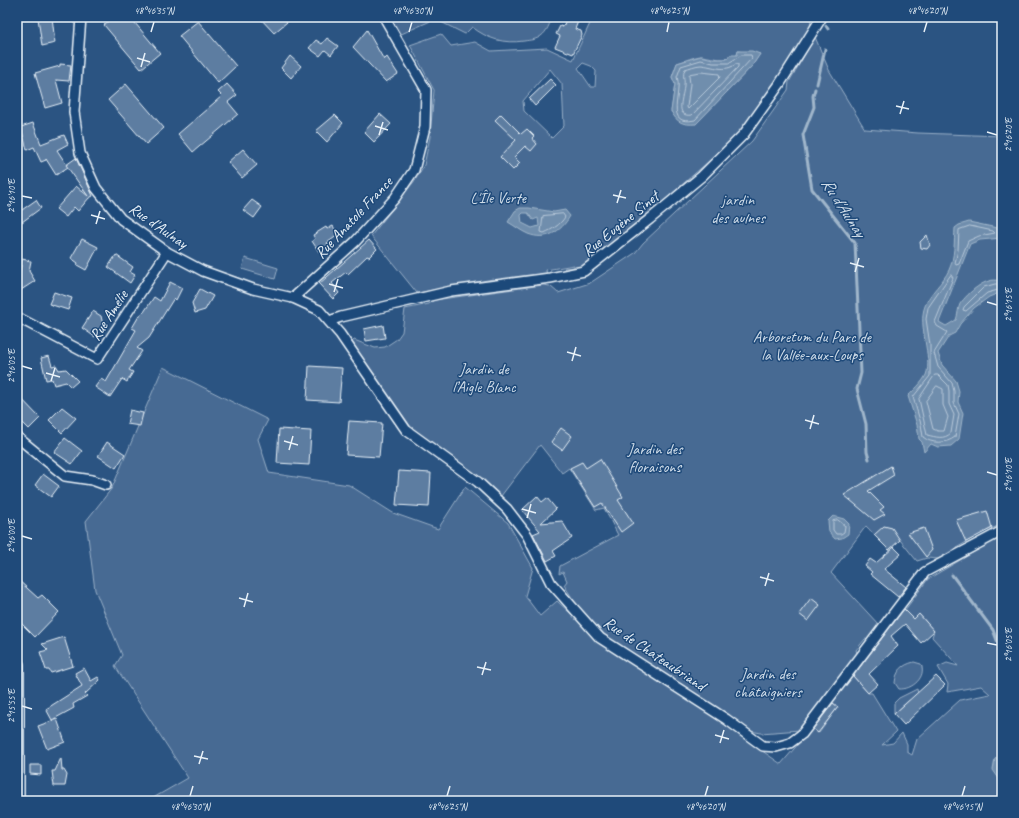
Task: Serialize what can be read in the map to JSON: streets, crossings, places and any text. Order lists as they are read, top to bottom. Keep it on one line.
{"streets":{"street":["Rue Anatole France","Rue Eugène Sinet","Rue d'Aulnay","Rue Amélie","Rue de Chateaubriand"]},"crossings":[["Rue Anatole France","Rue d'Aulnay"],["Rue Eugène Sinet","Rue d'Aulnay"],["Rue Eugène Sinet","Rue de Chateaubriand"],["Rue d'Aulnay","Rue Amélie"],["Rue d'Aulnay","Rue de Chateaubriand"]],"water":["Ru d'Aulnay"],"parks":["L'Île Verte","jardin des aulnes","Arboretum du Parc de la Vallée-aux-Loups","Jardin de l’Aigle Blanc","Jardin des floraisons","Jardin des châtaigniers"],"coordinates":["48°46'35\"N","48°46'30\"N","48°46'25\"N","48°46'20\"N","2°16'20\"E","2°16'10\"E","2°16'15\"E","2°16'05\"E","2°16'00\"E","2°15'55\"E","48°46'15\"N"]}
